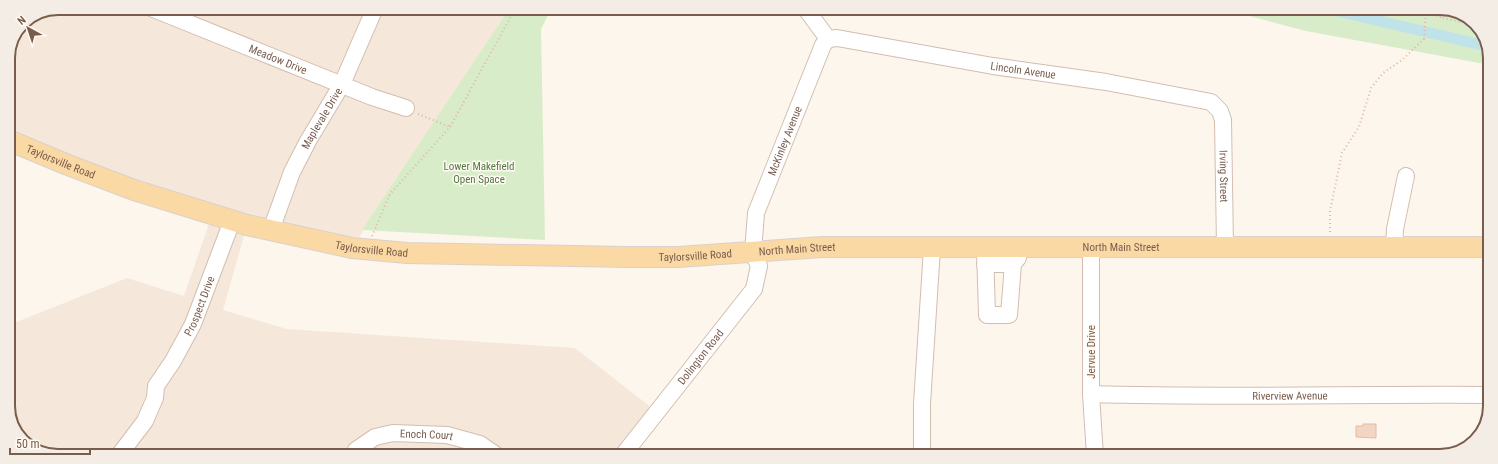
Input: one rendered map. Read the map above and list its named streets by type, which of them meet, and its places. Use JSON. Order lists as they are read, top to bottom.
{
  "streets": {
    "main road": ["Taylorsville Road", "North Main Street"],
    "street": [
      "Meadow Drive",
      "Lincoln Avenue",
      "Maplevale Drive",
      "McKinley Avenue",
      "Irving Street",
      "Prospect Drive",
      "Jervue Drive",
      "Dolington Road",
      "Riverview Avenue",
      "Enoch Court"
    ]
  },
  "crossings": [
    ["Meadow Drive", "Maplevale Drive"],
    ["Lincoln Avenue", "McKinley Avenue"],
    ["Lincoln Avenue", "Irving Street"],
    ["Maplevale Drive", "Taylorsville Road"],
    ["McKinley Avenue", "Taylorsville Road"],
    ["McKinley Avenue", "North Main Street"],
    ["McKinley Avenue", "Dolington Road"],
    ["Taylorsville Road", "North Main Street"],
    ["Taylorsville Road", "Prospect Drive"],
    ["Taylorsville Road", "Dolington Road"],
    ["Irving Street", "North Main Street"],
    ["North Main Street", "Jervue Drive"],
    ["North Main Street", "Dolington Road"],
    ["Jervue Drive", "Riverview Avenue"]
  ],
  "parks": ["Lower Makefield Open Space"],
  "scale_bar": "50 m",
  "north": "top left"
}
